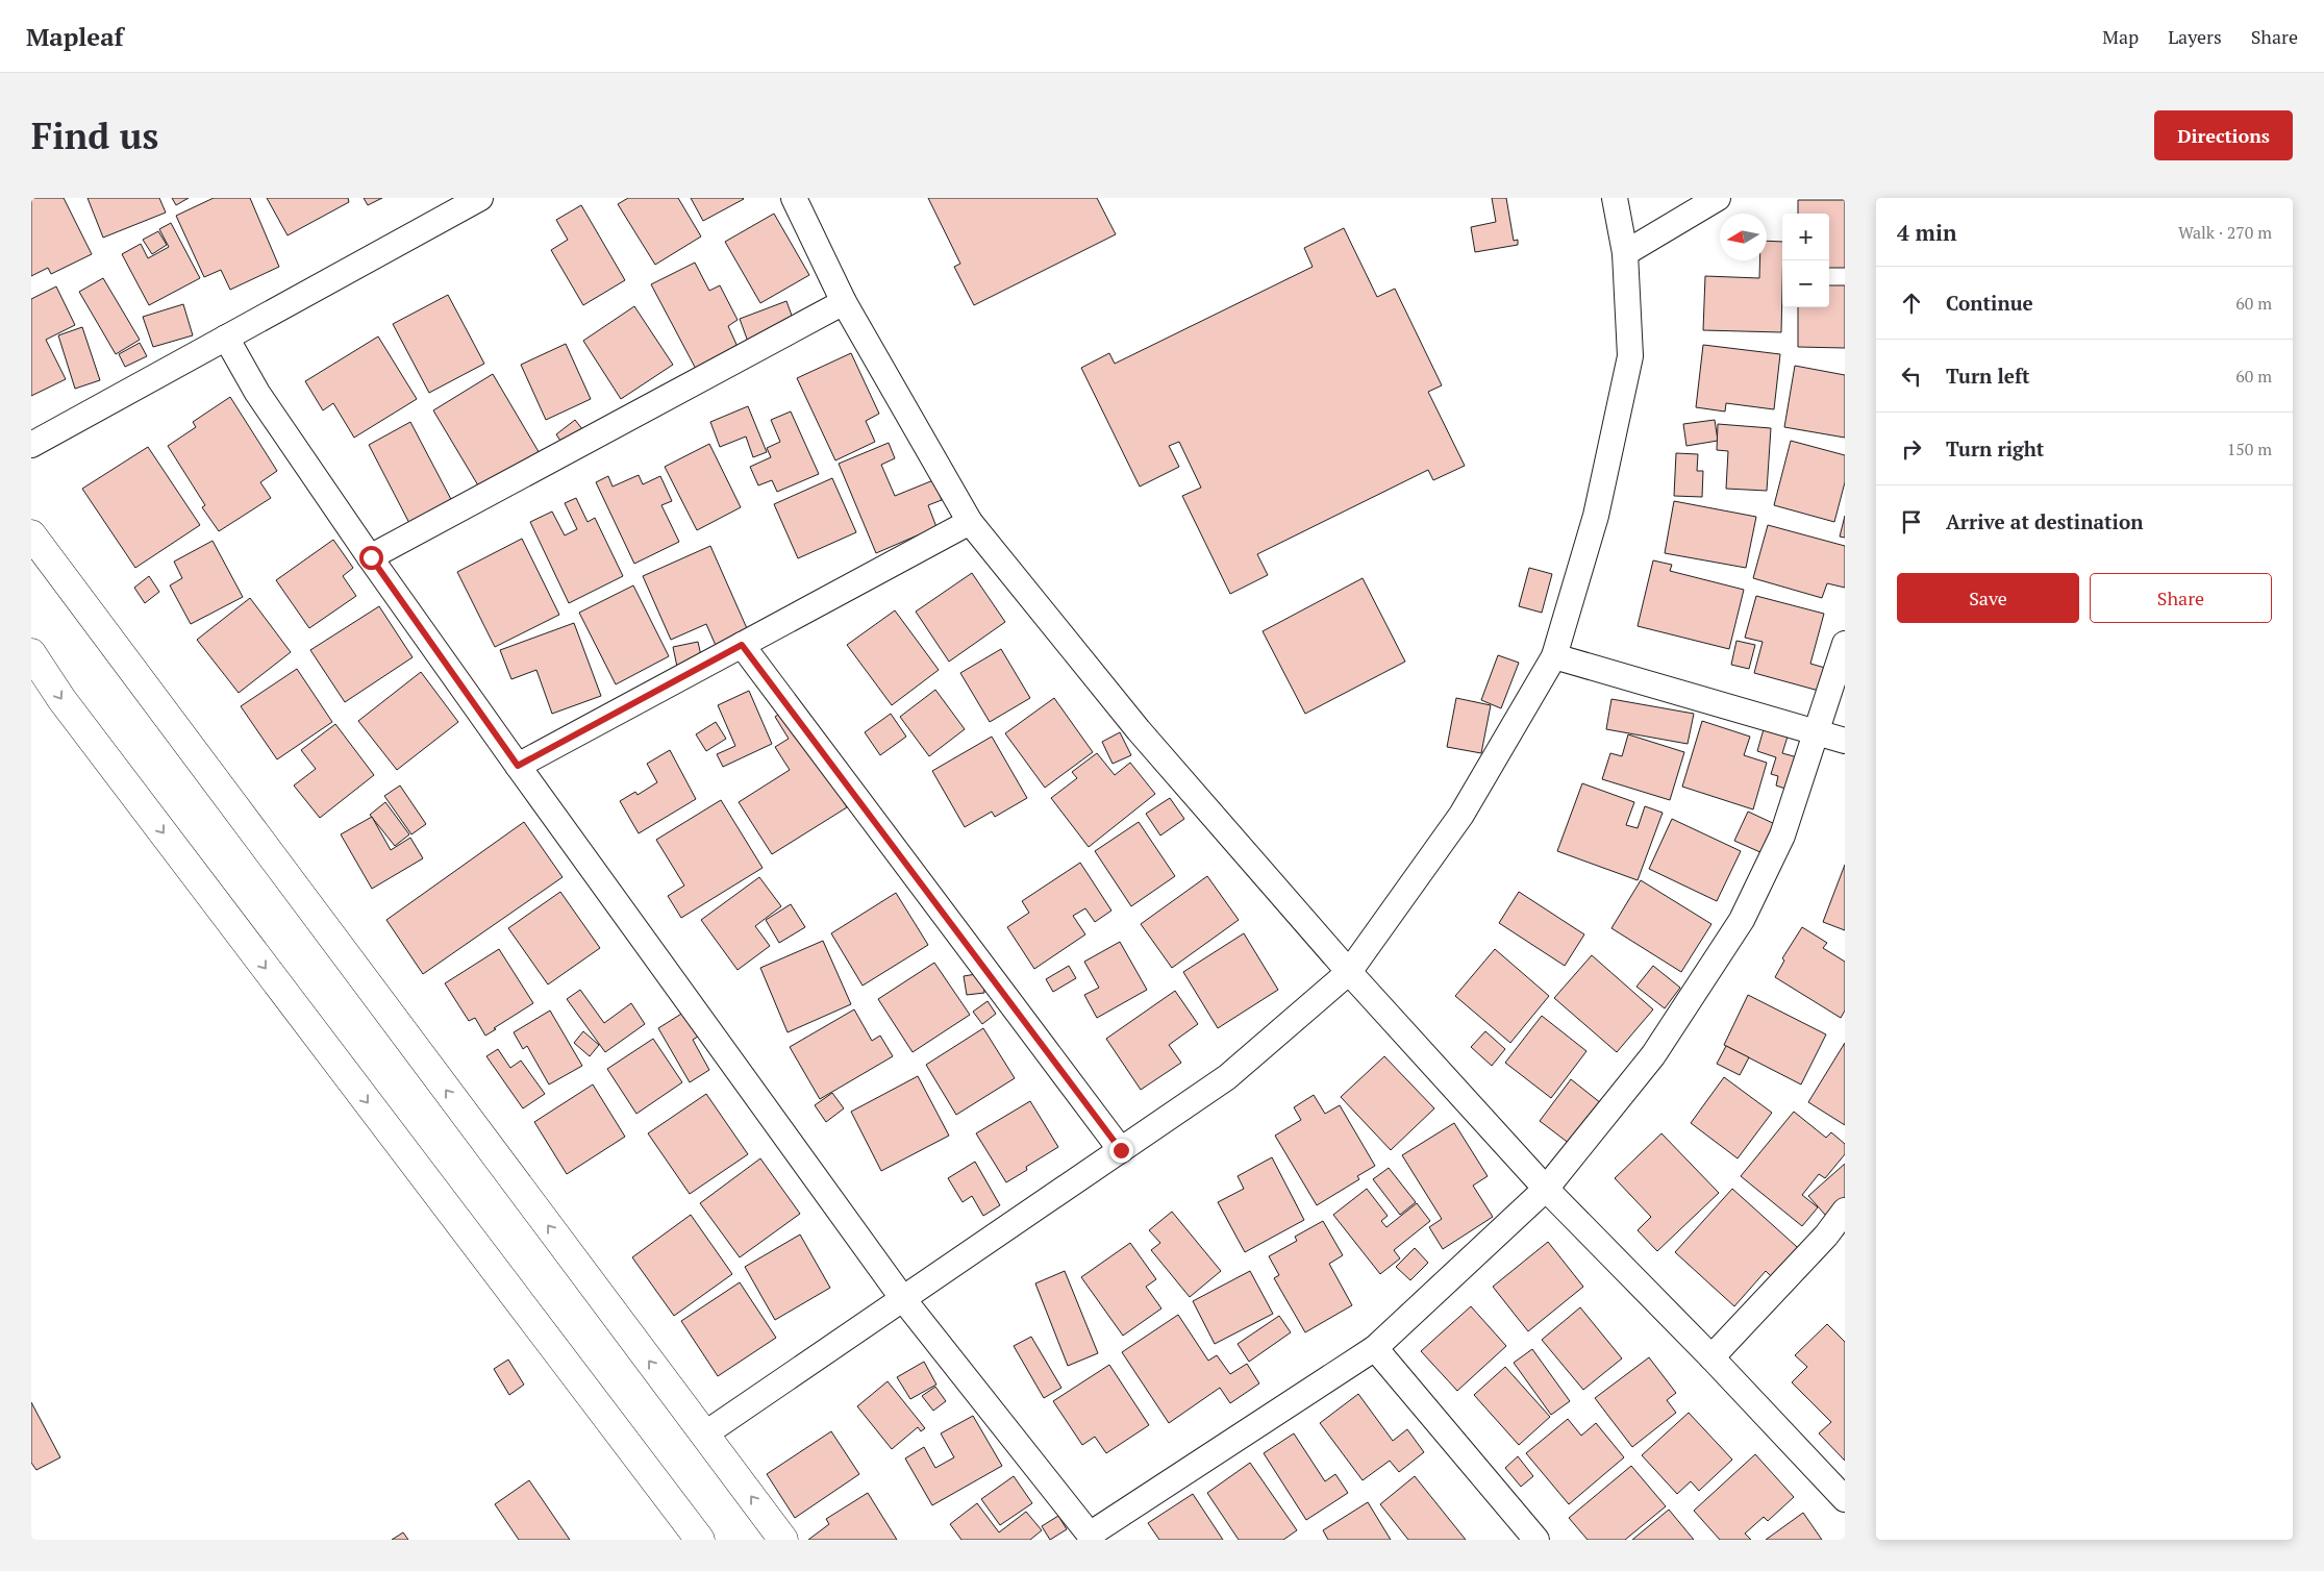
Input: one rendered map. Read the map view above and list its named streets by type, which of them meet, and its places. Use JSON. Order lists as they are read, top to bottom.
{
  "north": "left",
  "page": {
    "header": "Mapleaf",
    "nav": ["Map", "Layers", "Share"],
    "buttons": [
      "Directions",
      ["Save", "Share"]
    ],
    "title": "Find us",
    "heading": ["4 min", "Walk · 270 m"],
    "map_buttons": ["+", "−"],
    "list": [
      ["Continue", "60 m"],
      ["Turn left", "60 m"],
      ["Turn right", "150 m"],
      "Arrive at destination"
    ]
  }
}
